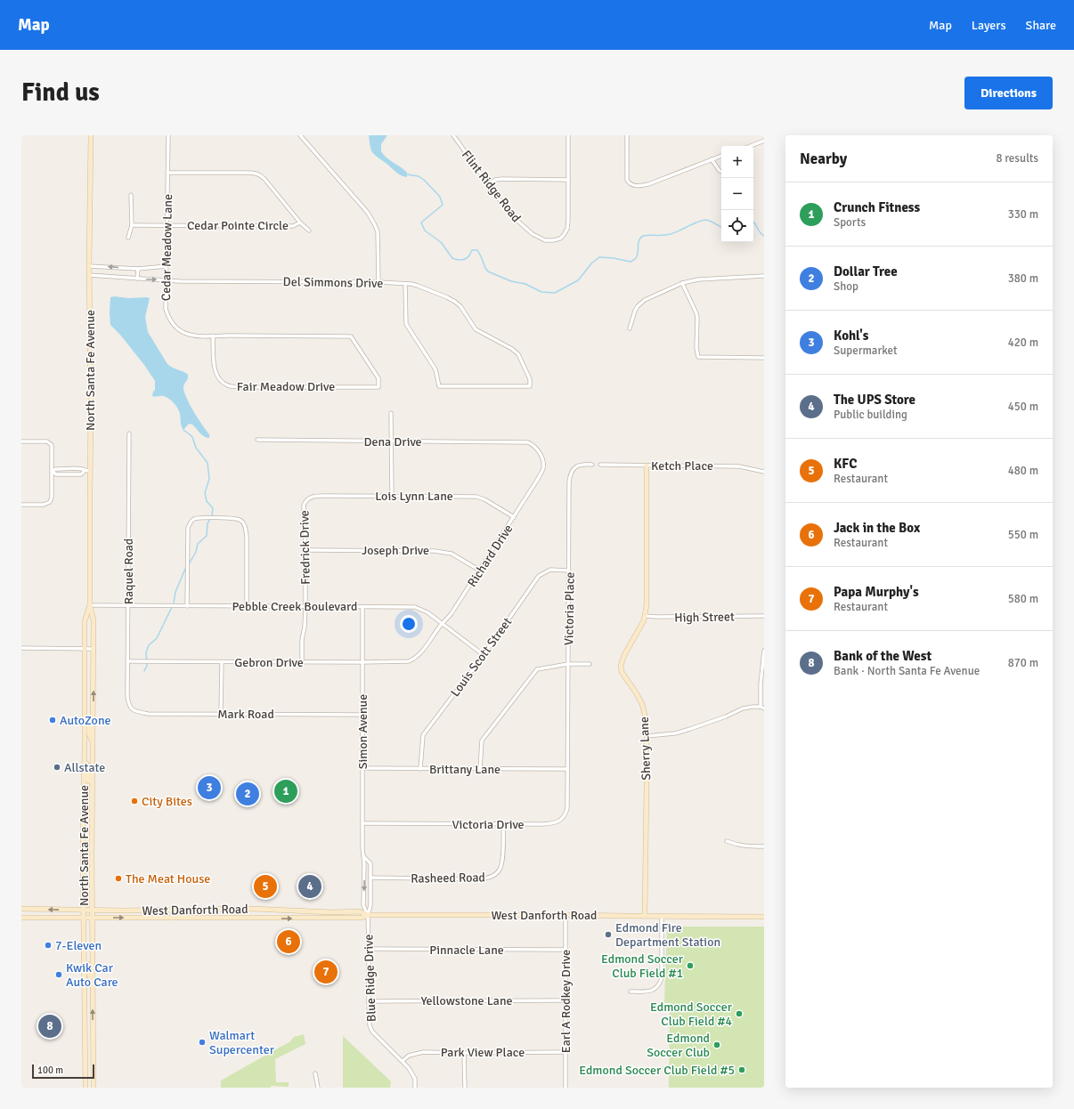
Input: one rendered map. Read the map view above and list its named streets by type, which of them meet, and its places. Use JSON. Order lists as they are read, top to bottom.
{
  "streets": {
    "street": [
      "Flint Ridge Road",
      "Cedar Pointe Circle",
      "Cedar Meadow Lane",
      "Del Simmons Drive",
      "North Santa Fe Avenue",
      "Fair Meadow Drive",
      "Dena Drive",
      "Ketch Place",
      "Lois Lynn Lane",
      "Fredrick Drive",
      "Joseph Drive",
      "Richard Drive",
      "Raquel Road",
      "Pebble Creek Boulevard",
      "Victoria Place",
      "High Street",
      "Louis Scott Street",
      "Gebron Drive",
      "Mark Road",
      "Simon Avenue",
      "Sherry Lane",
      "Brittany Lane",
      "Victoria Drive",
      "Rasheed Road",
      "West Danforth Road",
      "Pinnacle Lane",
      "Blue Ridge Drive",
      "Yellowstone Lane",
      "Earl A Rodkey Drive",
      "Park View Place"
    ]
  },
  "crossings": [
    ["Cedar Pointe Circle", "Cedar Meadow Lane"],
    ["Cedar Meadow Lane", "Del Simmons Drive"],
    ["Cedar Meadow Lane", "Fair Meadow Drive"],
    ["Del Simmons Drive", "North Santa Fe Avenue"],
    ["North Santa Fe Avenue", "Pebble Creek Boulevard"],
    ["North Santa Fe Avenue", "West Danforth Road"],
    ["Dena Drive", "Richard Drive"],
    ["Ketch Place", "Sherry Lane"],
    ["Lois Lynn Lane", "Fredrick Drive"],
    ["Lois Lynn Lane", "Richard Drive"],
    ["Fredrick Drive", "Joseph Drive"],
    ["Fredrick Drive", "Pebble Creek Boulevard"],
    ["Fredrick Drive", "Gebron Drive"],
    ["Joseph Drive", "Richard Drive"],
    ["Richard Drive", "Pebble Creek Boulevard"],
    ["Richard Drive", "Gebron Drive"],
    ["Raquel Road", "Pebble Creek Boulevard"],
    ["Raquel Road", "Gebron Drive"],
    ["Raquel Road", "Mark Road"],
    ["Pebble Creek Boulevard", "Louis Scott Street"],
    ["Pebble Creek Boulevard", "Simon Avenue"],
    ["Victoria Place", "Louis Scott Street"],
    ["Victoria Place", "Brittany Lane"],
    ["Victoria Place", "Victoria Drive"],
    ["High Street", "Sherry Lane"],
    ["Louis Scott Street", "Brittany Lane"],
    ["Gebron Drive", "Simon Avenue"],
    ["Mark Road", "Simon Avenue"],
    ["Simon Avenue", "Brittany Lane"],
    ["Simon Avenue", "Victoria Drive"],
    ["Simon Avenue", "Rasheed Road"],
    ["Simon Avenue", "West Danforth Road"],
    ["Simon Avenue", "Blue Ridge Drive"],
    ["Sherry Lane", "West Danforth Road"],
    ["Brittany Lane", "Victoria Drive"],
    ["Victoria Drive", "Rasheed Road"],
    ["West Danforth Road", "Blue Ridge Drive"],
    ["West Danforth Road", "Earl A Rodkey Drive"],
    ["Pinnacle Lane", "Blue Ridge Drive"],
    ["Pinnacle Lane", "Earl A Rodkey Drive"],
    ["Blue Ridge Drive", "Yellowstone Lane"],
    ["Blue Ridge Drive", "Park View Place"],
    ["Yellowstone Lane", "Earl A Rodkey Drive"],
    ["Earl A Rodkey Drive", "Park View Place"]
  ],
  "places": [
    "AutoZone",
    "Allstate",
    "City Bites",
    "The Meat House",
    "Edmond Fire Department Station",
    "7-Eleven",
    "Edmond Soccer Club Field #1",
    "Kwik Car Auto Care",
    "Edmond Soccer Club Field #4",
    "Walmart Supercenter",
    "Edmond Soccer Club",
    "Edmond Soccer Club Field #5"
  ],
  "scale_bar": "100 m",
  "page": {
    "header": "Map",
    "nav": ["Map", "Layers", "Share"],
    "buttons": "Directions",
    "title": "Find us",
    "heading": ["Nearby", "8 results"],
    "map_buttons": ["+", "−"],
    "list": [
      {
        "mark": "1",
        "name": "Crunch Fitness",
        "note": "Sports",
        "value": "330 m"
      },
      {
        "mark": "2",
        "name": "Dollar Tree",
        "note": "Shop",
        "value": "380 m"
      },
      {
        "mark": "3",
        "name": "Kohl's",
        "note": "Supermarket",
        "value": "420 m"
      },
      {
        "mark": "4",
        "name": "The UPS Store",
        "note": "Public building",
        "value": "450 m"
      },
      {
        "mark": "5",
        "name": "KFC",
        "note": "Restaurant",
        "value": "480 m"
      },
      {
        "mark": "6",
        "name": "Jack in the Box",
        "note": "Restaurant",
        "value": "550 m"
      },
      {
        "mark": "7",
        "name": "Papa Murphy's",
        "note": "Restaurant",
        "value": "580 m"
      },
      {
        "mark": "8",
        "name": "Bank of the West",
        "note": "Bank · North Santa Fe Avenue",
        "value": "870 m"
      }
    ],
    "pins": [
      "3",
      "1",
      "2",
      "4",
      "5",
      "6",
      "7",
      "8"
    ],
    "scale": "100 m"
  }
}
